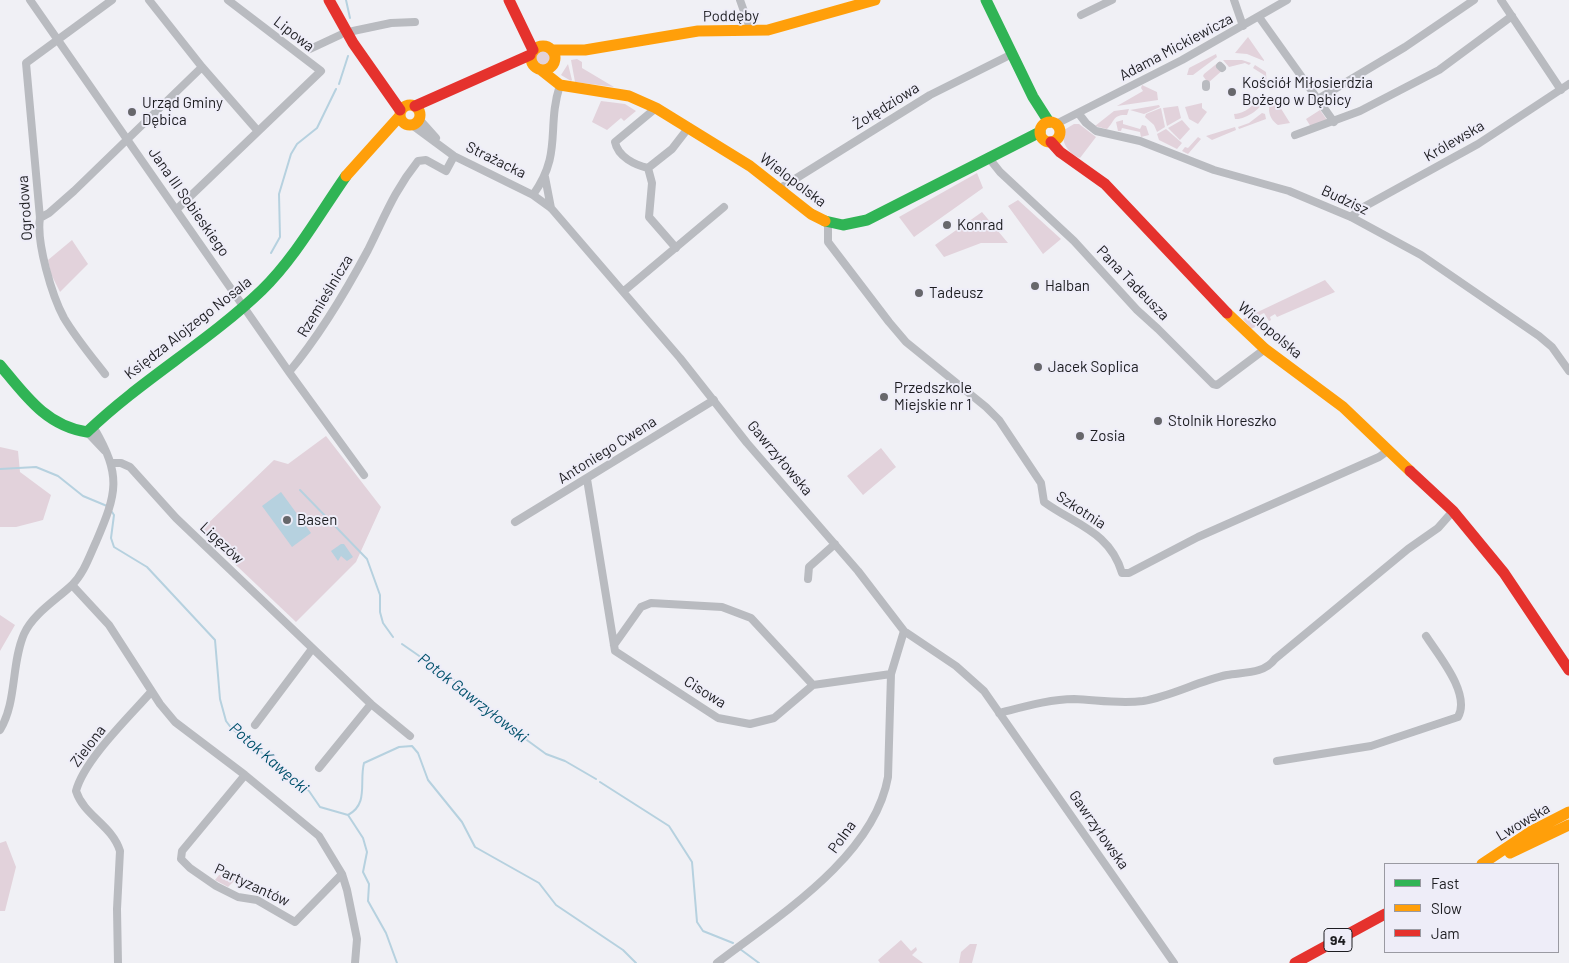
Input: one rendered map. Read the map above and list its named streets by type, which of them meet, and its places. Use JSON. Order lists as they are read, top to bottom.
{
  "streets": {
    "street": [
      "Poddęby",
      "Lipowa",
      "Adama Mickiewicza",
      "Żołędziowa",
      "Królewska",
      "Strażacka",
      "Wielopolska",
      "Budzisz",
      "Jana III Sobieskiego",
      "Ogrodowa",
      "Pana Tadeusza",
      "Rzemieślnicza",
      "Księdza Alojzego Nosala",
      "Antoniego Cwena",
      "Gawrzyłowska",
      "Szkotnia",
      "Ligęzów",
      "Cisowa",
      "Zielona",
      "Lwowska",
      "Polna",
      "Partyzantów",
      "94"
    ]
  },
  "crossings": [
    ["Poddęby", "Wielopolska"],
    ["Poddęby", "Księdza Alojzego Nosala"],
    ["Adama Mickiewicza", "Wielopolska"],
    ["Adama Mickiewicza", "Budzisz"],
    ["Żołędziowa", "Wielopolska"],
    ["Królewska", "Budzisz"],
    ["Strażacka", "Rzemieślnicza"],
    ["Strażacka", "Księdza Alojzego Nosala"],
    ["Strażacka", "Gawrzyłowska"],
    ["Wielopolska", "Pana Tadeusza"],
    ["Wielopolska", "Księdza Alojzego Nosala"],
    ["Wielopolska", "Szkotnia"],
    ["Jana III Sobieskiego", "Ogrodowa"],
    ["Jana III Sobieskiego", "Rzemieślnicza"],
    ["Jana III Sobieskiego", "Księdza Alojzego Nosala"],
    ["Antoniego Cwena", "Gawrzyłowska"],
    ["Gawrzyłowska", "Polna"]
  ],
  "water": ["Potok Gawrzyłowski", "Potok Kawęcki"],
  "places": [
    "Kościół Miłosierdzia Bożego w Dębicy",
    "Urząd Gminy Dębica",
    "Konrad",
    "Halban",
    "Tadeusz",
    "Jacek Soplica",
    "Przedszkole Miejskie nr 1",
    "Stolnik Horeszko",
    "Zosia",
    "Basen"
  ],
  "legend": ["Fast", "Slow", "Jam"]
}
